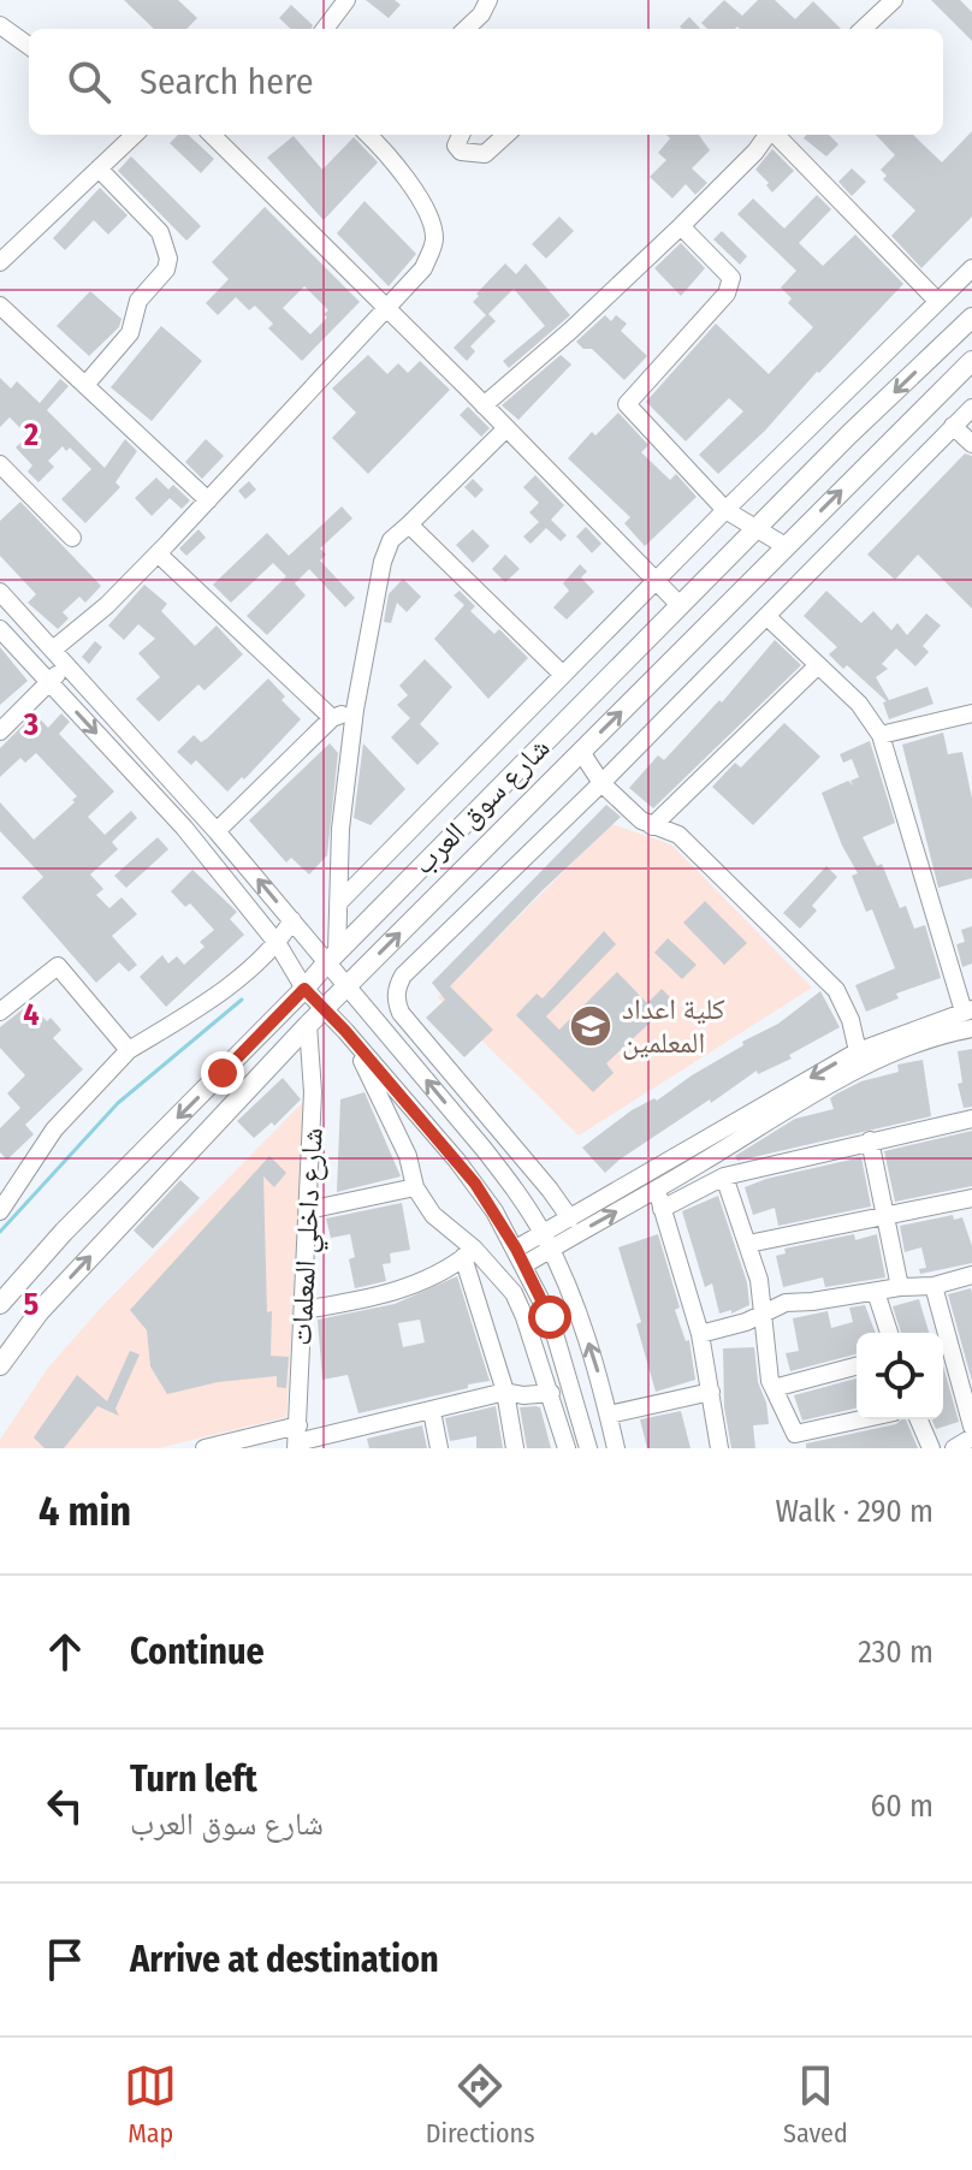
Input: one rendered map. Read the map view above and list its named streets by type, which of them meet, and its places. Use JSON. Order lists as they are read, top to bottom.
{
  "streets": {
    "main road": ["شارع سوق العرب"],
    "street": ["شارع داخلي المعلمات"]
  },
  "places": {
    "school or university": ["كلية اعداد المعلمين"]
  },
  "page": {
    "search": "Search here",
    "heading": ["4 min", "Walk · 290 m"],
    "list": [
      ["Continue", "230 m"],
      ["Turn left", "شارع سوق العرب", "60 m"],
      "Arrive at destination"
    ],
    "nav": ["Map", "Directions", "Saved"]
  },
  "grid": {
    "rows": [
      "2",
      "3",
      "4",
      "5"
    ]
  }
}
